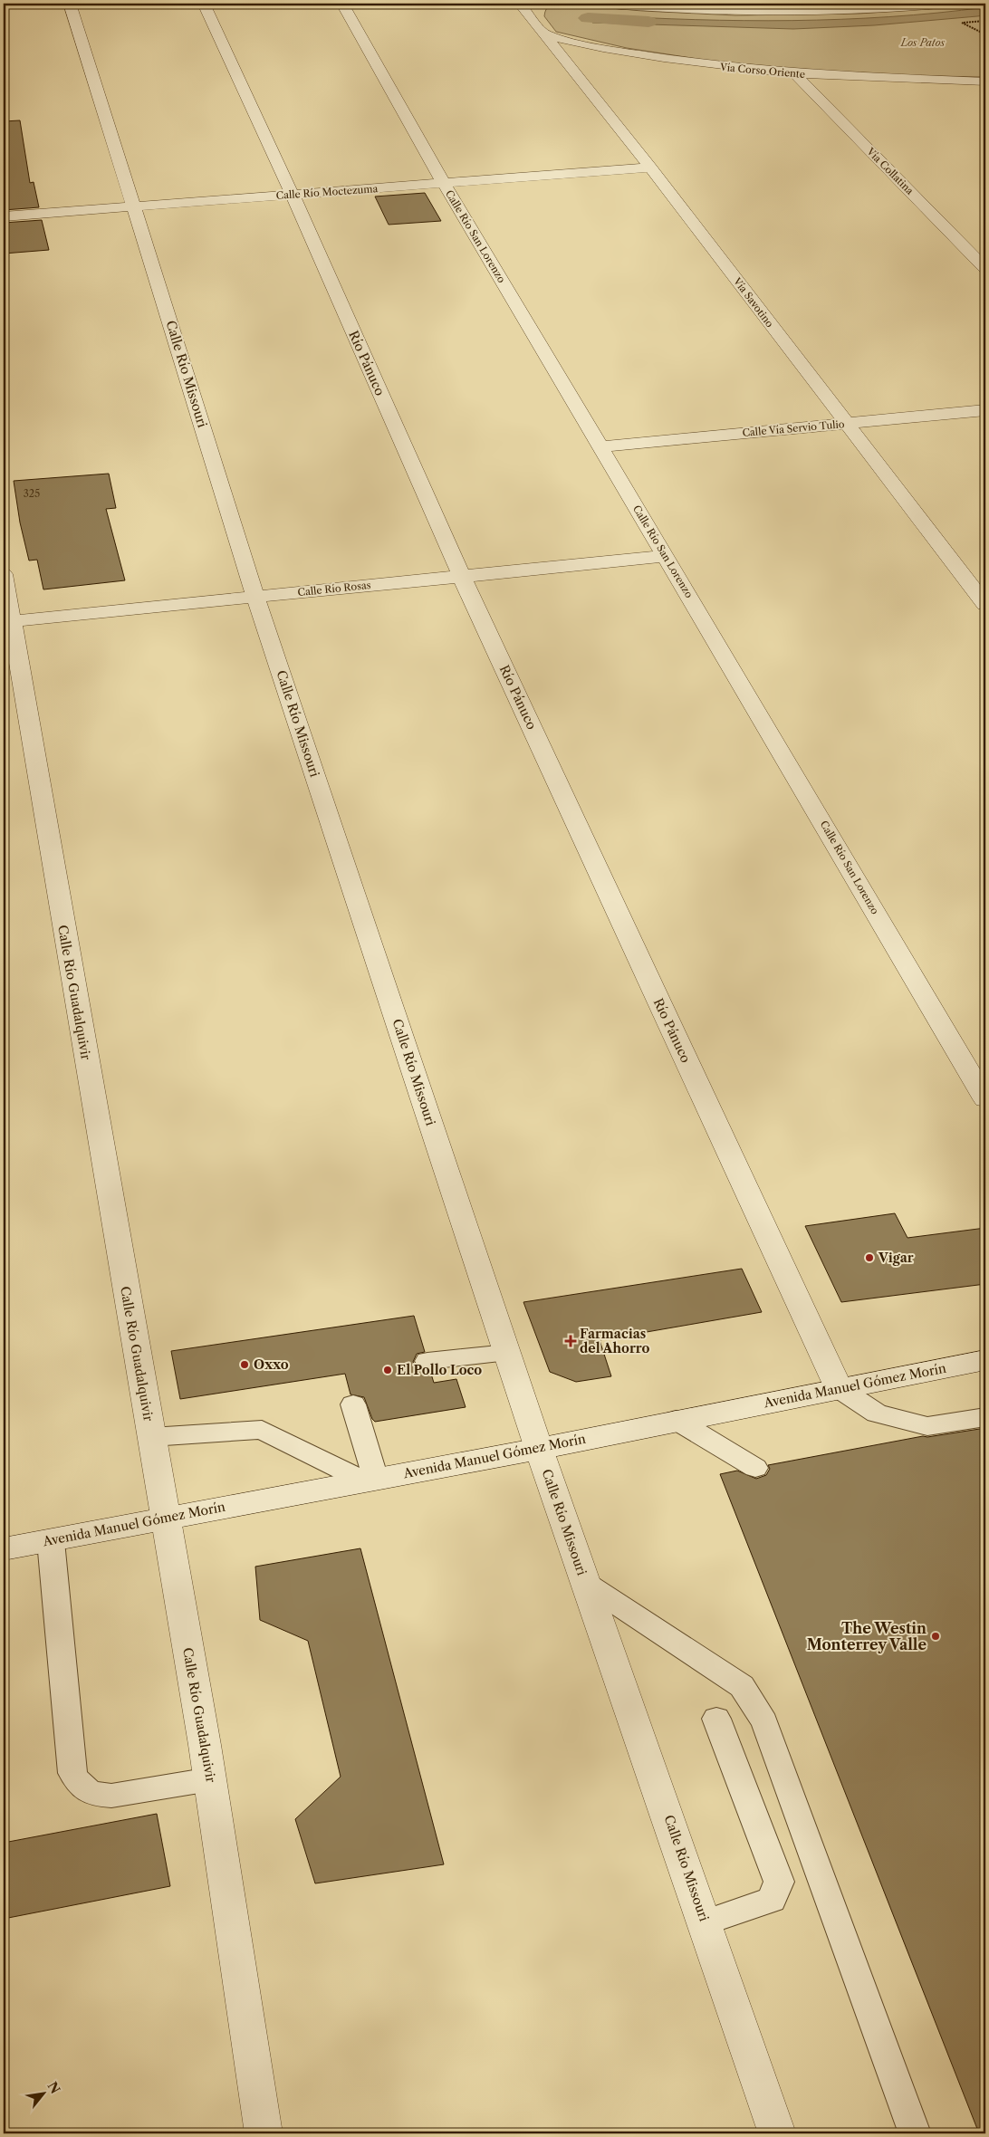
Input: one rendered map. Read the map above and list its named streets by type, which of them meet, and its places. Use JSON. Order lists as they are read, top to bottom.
{
  "streets": {
    "street": [
      "Vía Corso Oriente",
      "Vía Collatina",
      "Calle Río Moctezuma",
      "Calle Río San Lorenzo",
      "Vía Savotino",
      "Río Pánuco",
      "Calle Río Missouri",
      "Calle Vía Servio Tulio",
      "Calle Río Rosas",
      "Calle Río Guadalquivir",
      "Avenida Manuel Gómez Morín"
    ]
  },
  "crossings": [
    ["Vía Corso Oriente", "Vía Collatina"],
    ["Vía Corso Oriente", "Vía Savotino"],
    ["Calle Río Moctezuma", "Calle Río San Lorenzo"],
    ["Calle Río Moctezuma", "Vía Savotino"],
    ["Calle Río Moctezuma", "Río Pánuco"],
    ["Calle Río Moctezuma", "Calle Río Missouri"],
    ["Calle Río San Lorenzo", "Calle Vía Servio Tulio"],
    ["Calle Río San Lorenzo", "Calle Río Rosas"],
    ["Vía Savotino", "Calle Vía Servio Tulio"],
    ["Río Pánuco", "Calle Río Rosas"],
    ["Río Pánuco", "Avenida Manuel Gómez Morín"],
    ["Calle Río Missouri", "Calle Río Rosas"],
    ["Calle Río Missouri", "Avenida Manuel Gómez Morín"],
    ["Calle Río Rosas", "Calle Río Guadalquivir"],
    ["Calle Río Guadalquivir", "Avenida Manuel Gómez Morín"]
  ],
  "parks": ["Los Patos"],
  "places": {
    "other": [
      "Vigar",
      "Oxxo",
      "El Pollo Loco",
      "The Westin Monterrey Valle"
    ],
    "health": ["Farmacias del Ahorro"]
  },
  "house_numbers": ["325"],
  "north": "top right"
}
